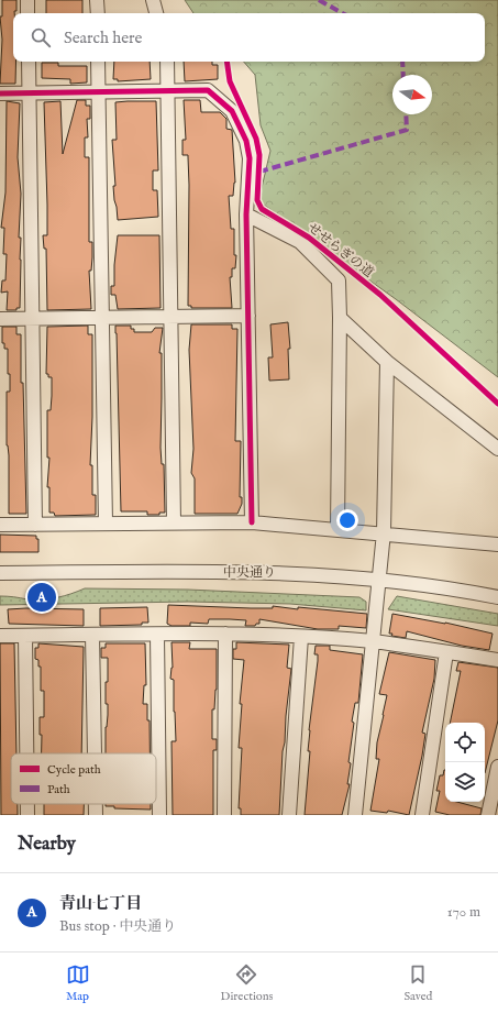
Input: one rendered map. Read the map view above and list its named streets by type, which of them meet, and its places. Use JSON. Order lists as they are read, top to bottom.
{
  "streets": {
    "street": ["中央通り"],
    "cycle path": ["せせらぎの道"]
  },
  "legend": ["Cycle path", "Path"],
  "north": "right",
  "page": {
    "search": "Search here",
    "pins": "A",
    "heading": "Nearby",
    "list": [
      {
        "mark": "A",
        "name": "青山七丁目",
        "note": "Bus stop · 中央通り",
        "value": "170 m"
      }
    ],
    "nav": ["Map", "Directions", "Saved"]
  }
}
